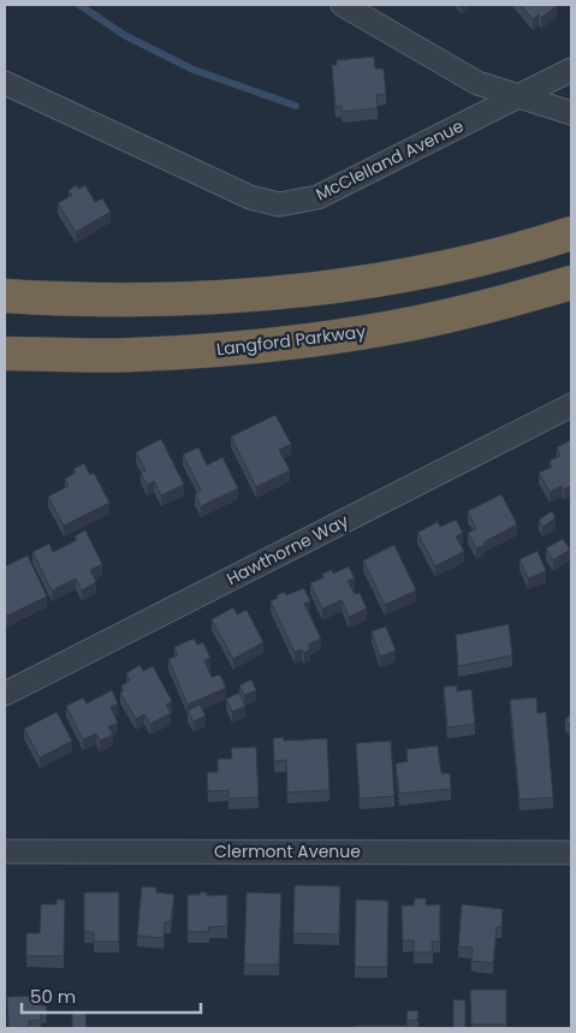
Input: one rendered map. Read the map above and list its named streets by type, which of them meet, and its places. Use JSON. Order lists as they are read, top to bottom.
{
  "streets": {
    "highway": ["Langford Parkway"],
    "street": ["McClelland Avenue", "Hawthorne Way", "Clermont Avenue"]
  },
  "scale_bar": "50 m"
}
